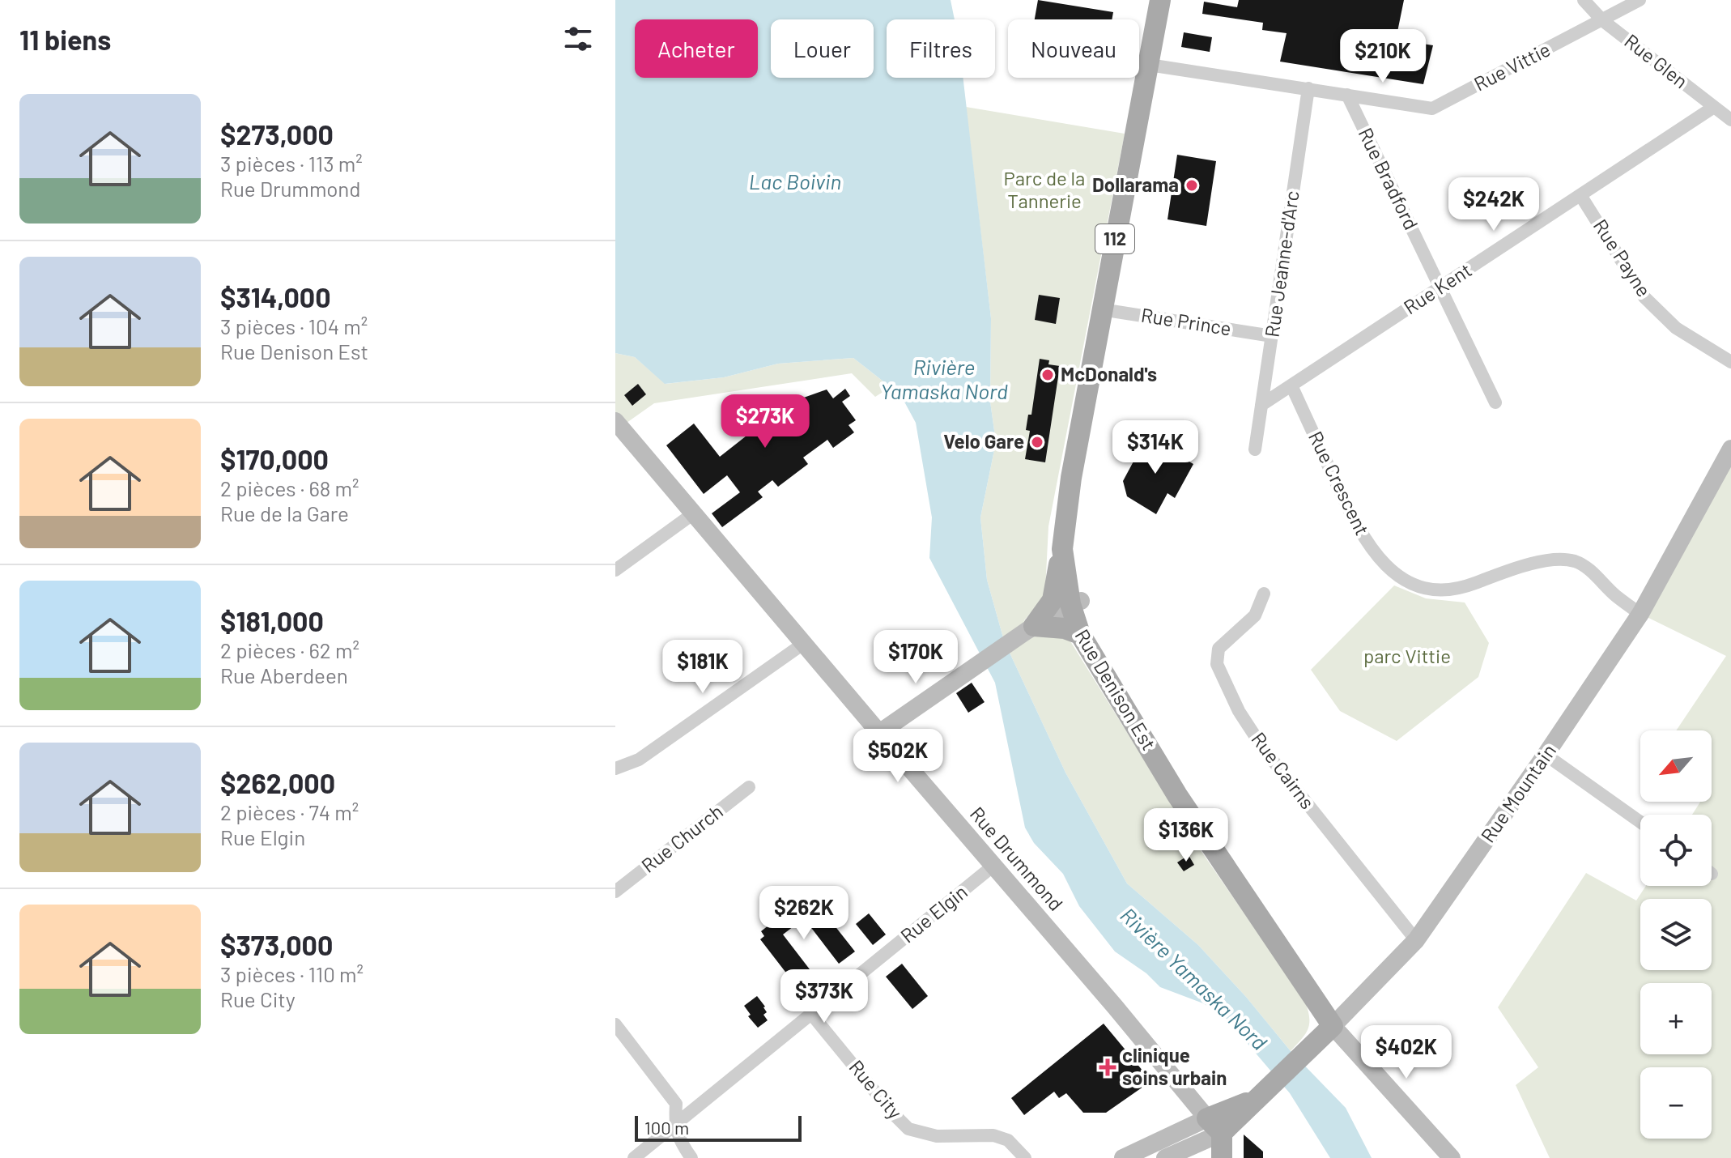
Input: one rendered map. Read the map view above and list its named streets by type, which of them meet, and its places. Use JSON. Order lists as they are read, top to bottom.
{
  "streets": {
    "main road": ["112", "Rue Denison Est", "Rue Mountain"],
    "street": [
      "Rue Glen",
      "Rue Vittie",
      "Rue Bradford",
      "Rue Payne",
      "Rue Jeanne-d'Arc",
      "Rue Kent",
      "Rue Prince",
      "Rue Crescent",
      "Rue Cairns",
      "Rue Church",
      "Rue Drummond",
      "Rue Elgin",
      "Rue City"
    ]
  },
  "crossings": [
    ["Rue Glen", "Rue Vittie"],
    ["Rue Glen", "Rue Kent"],
    ["Rue Vittie", "Rue Bradford"],
    ["Rue Vittie", "Rue Jeanne-d'Arc"],
    ["Rue Vittie", "Rue Denison Est"],
    ["Rue Bradford", "Rue Kent"],
    ["Rue Payne", "Rue Kent"],
    ["Rue Jeanne-d'Arc", "Rue Prince"],
    ["Rue Kent", "Rue Crescent"],
    ["Rue Prince", "Rue Denison Est"],
    ["Rue Crescent", "Rue Mountain"],
    ["Rue Denison Est", "Rue Mountain"],
    ["Rue Cairns", "Rue Mountain"],
    ["Rue Mountain", "Rue Drummond"],
    ["Rue Drummond", "Rue Elgin"],
    ["Rue Elgin", "Rue City"]
  ],
  "water": ["Lac Boivin", "Rivière Yamaska Nord"],
  "parks": ["Parc de la Tannerie", "parc Vittie"],
  "places": {
    "other": ["Dollarama", "McDonald's", "Velo Gare"],
    "health": ["clinique soins urbain"]
  },
  "scale_bar": "100 m",
  "north": "bottom left",
  "page": {
    "heading": "11 biens",
    "chip": [
      "Acheter",
      "Louer",
      "Filtres",
      "Nouveau"
    ],
    "price": [
      "$210K",
      "$242K",
      "$273K",
      "$314K",
      "$170K",
      "$181K",
      "$502K",
      "$136K",
      "$262K",
      "$373K",
      "$402K"
    ],
    "list": [
      {
        "name": "$273,000",
        "note": "3 pièces · 113 m² · Rue Drummond"
      },
      {
        "name": "$314,000",
        "note": "3 pièces · 104 m² · Rue Denison Est"
      },
      {
        "name": "$170,000",
        "note": "2 pièces · 68 m² · Rue de la Gare"
      },
      {
        "name": "$181,000",
        "note": "2 pièces · 62 m² · Rue Aberdeen"
      },
      {
        "name": "$262,000",
        "note": "2 pièces · 74 m² · Rue Elgin"
      },
      {
        "name": "$373,000",
        "note": "3 pièces · 110 m² · Rue City"
      }
    ],
    "map_buttons": ["+", "−"],
    "scale": "100 m"
  }
}
